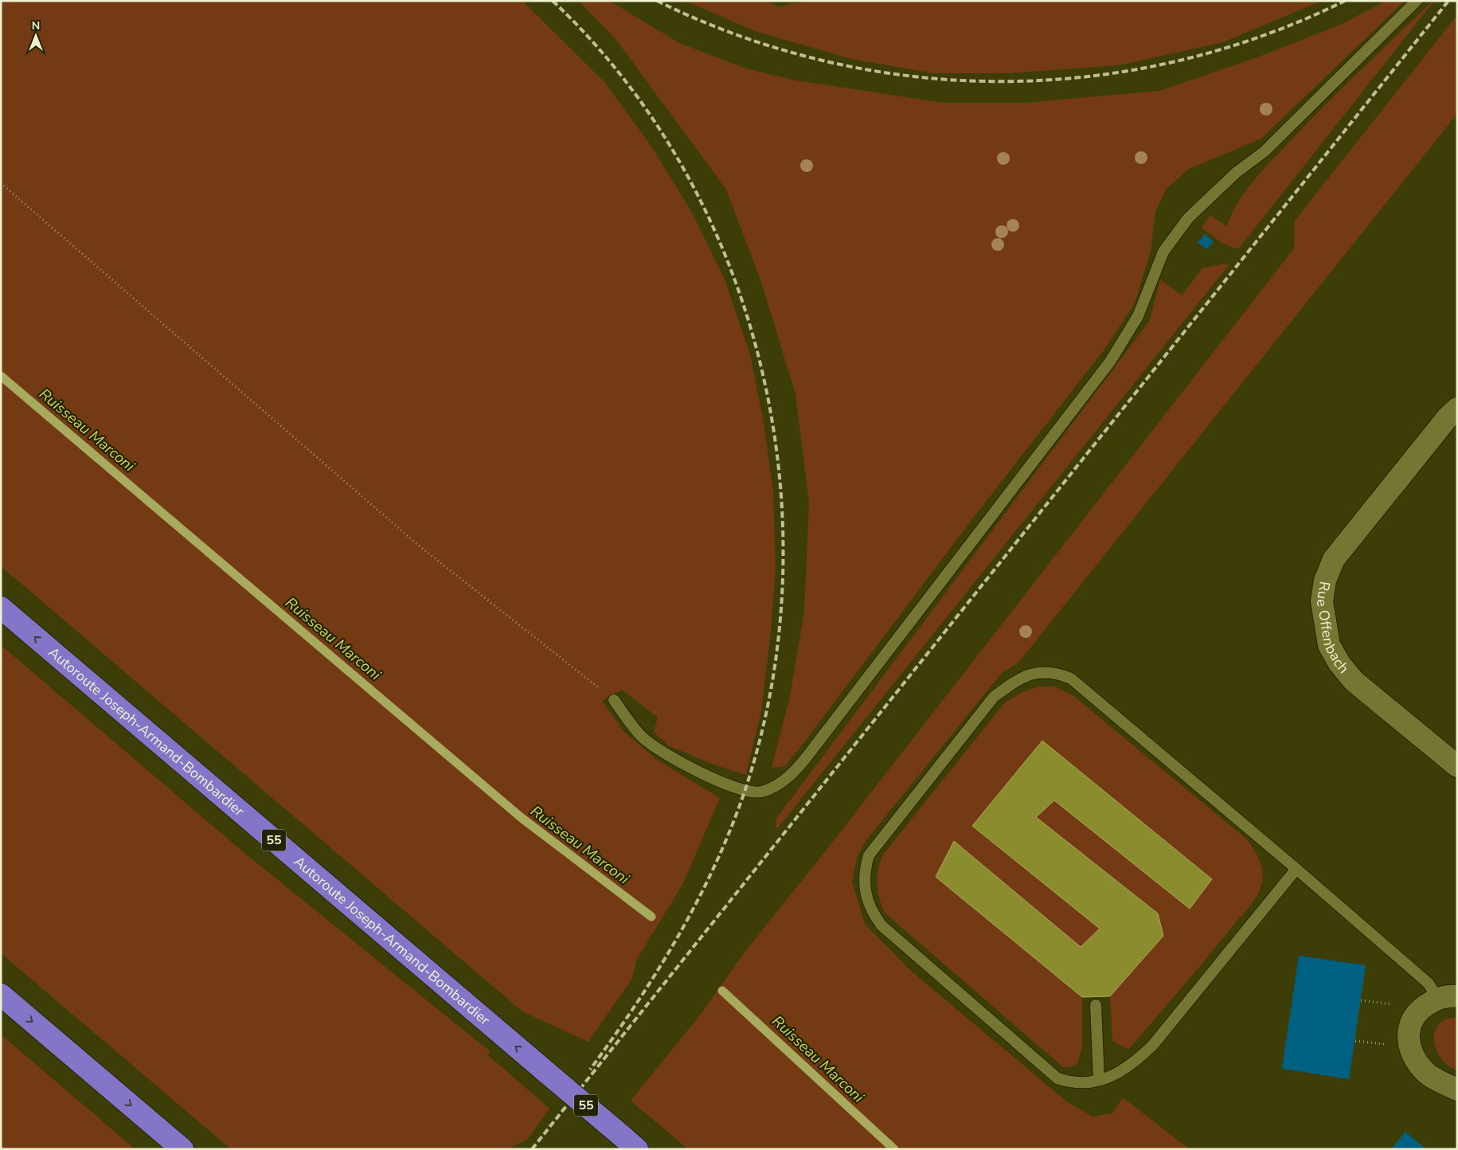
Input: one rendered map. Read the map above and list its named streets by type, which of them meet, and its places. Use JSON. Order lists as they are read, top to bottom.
{
  "streets": {
    "highway": ["Autoroute Joseph-Armand-Bombardier", "55"],
    "street": ["Rue Offenbach"]
  },
  "one_way": ["Autoroute Joseph-Armand-Bombardier"],
  "water": ["Ruisseau Marconi"],
  "north": "top"
}
